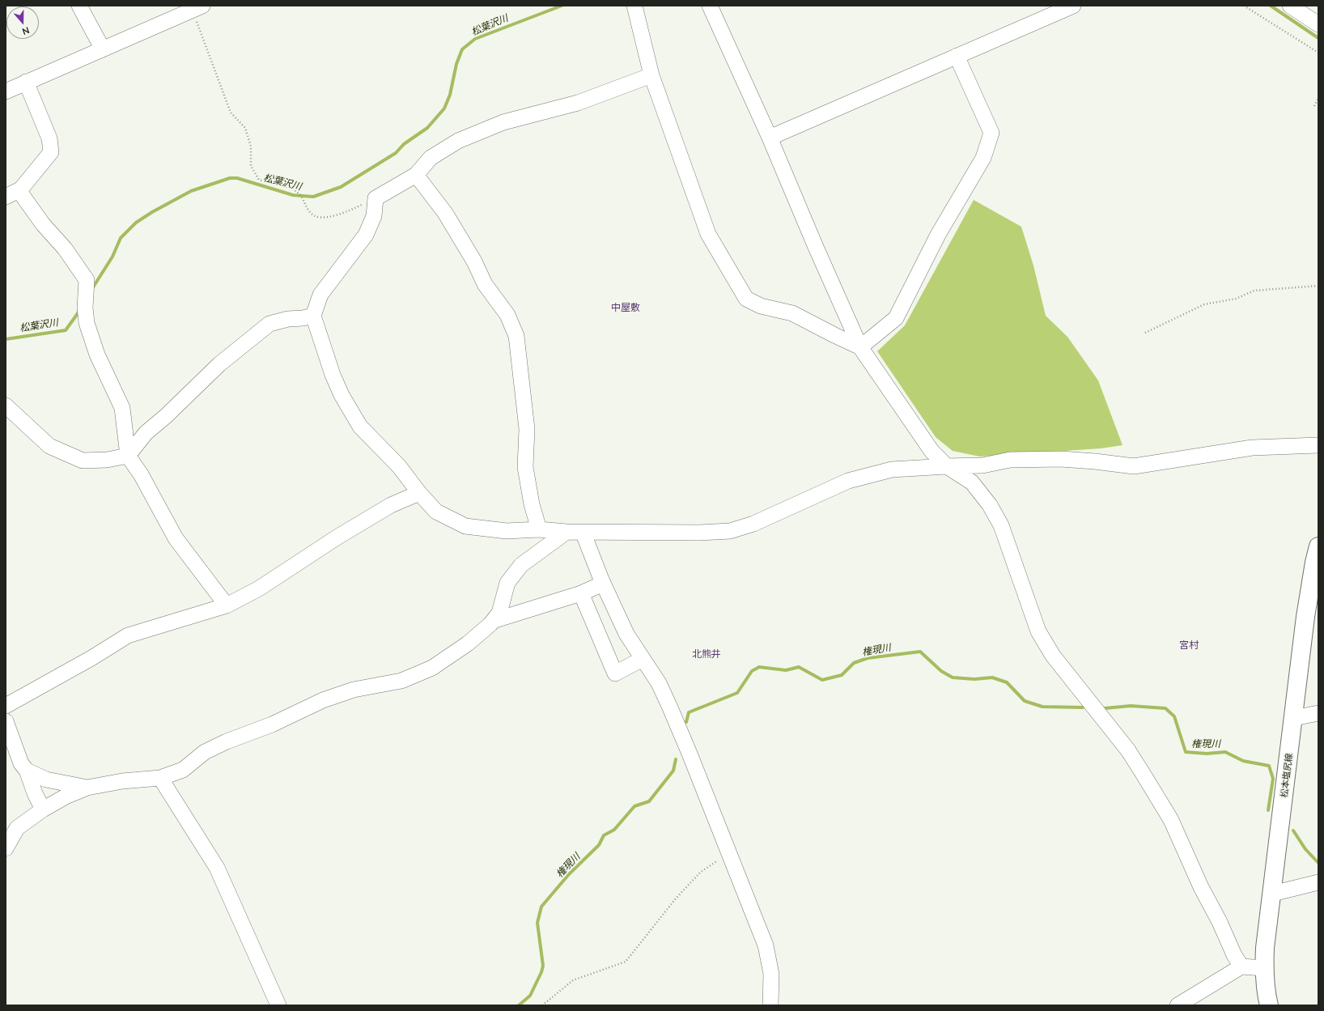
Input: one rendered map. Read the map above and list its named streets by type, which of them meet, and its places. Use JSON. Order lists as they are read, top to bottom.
{
  "streets": {
    "main road": ["松本塩尻線"]
  },
  "districts": ["中屋敷", "宮村", "北熊井"],
  "water": ["松葉沢川", "権現川"],
  "north": "bottom"
}
